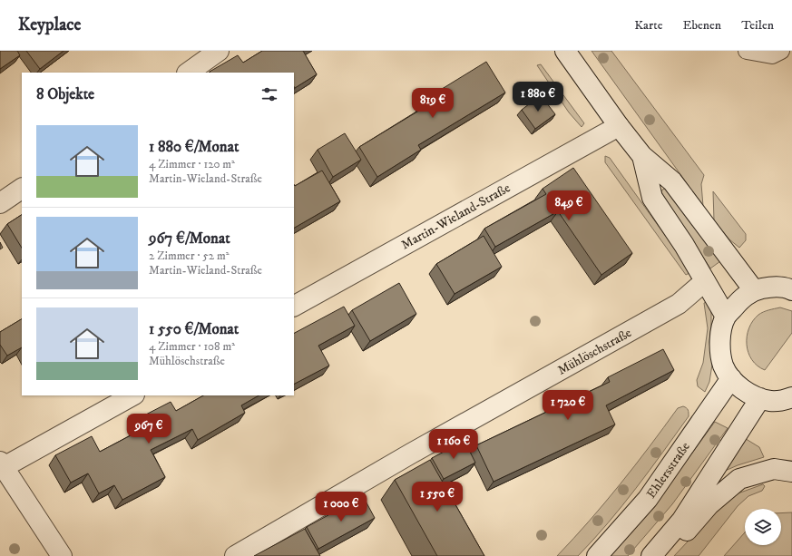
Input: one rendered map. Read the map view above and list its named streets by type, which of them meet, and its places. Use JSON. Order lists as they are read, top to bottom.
{
  "streets": {
    "street": ["Martin-Wieland-Straße", "Mühlöschstraße", "Ehlersstraße"]
  },
  "page": {
    "header": "Keyplace",
    "nav": ["Karte", "Ebenen", "Teilen"],
    "heading": "8 Objekte",
    "price": [
      "1 880 €",
      "819 €",
      "849 €",
      "1 720 €",
      "967 €",
      "1 160 €",
      "1 550 €",
      "1 000 €"
    ],
    "list": [
      {
        "name": "1 880 €/Monat",
        "note": "4 Zimmer · 120 m² · Martin-Wieland-Straße"
      },
      {
        "name": "967 €/Monat",
        "note": "2 Zimmer · 52 m² · Martin-Wieland-Straße"
      },
      {
        "name": "1 550 €/Monat",
        "note": "4 Zimmer · 108 m² · Mühlöschstraße"
      }
    ]
  }
}
